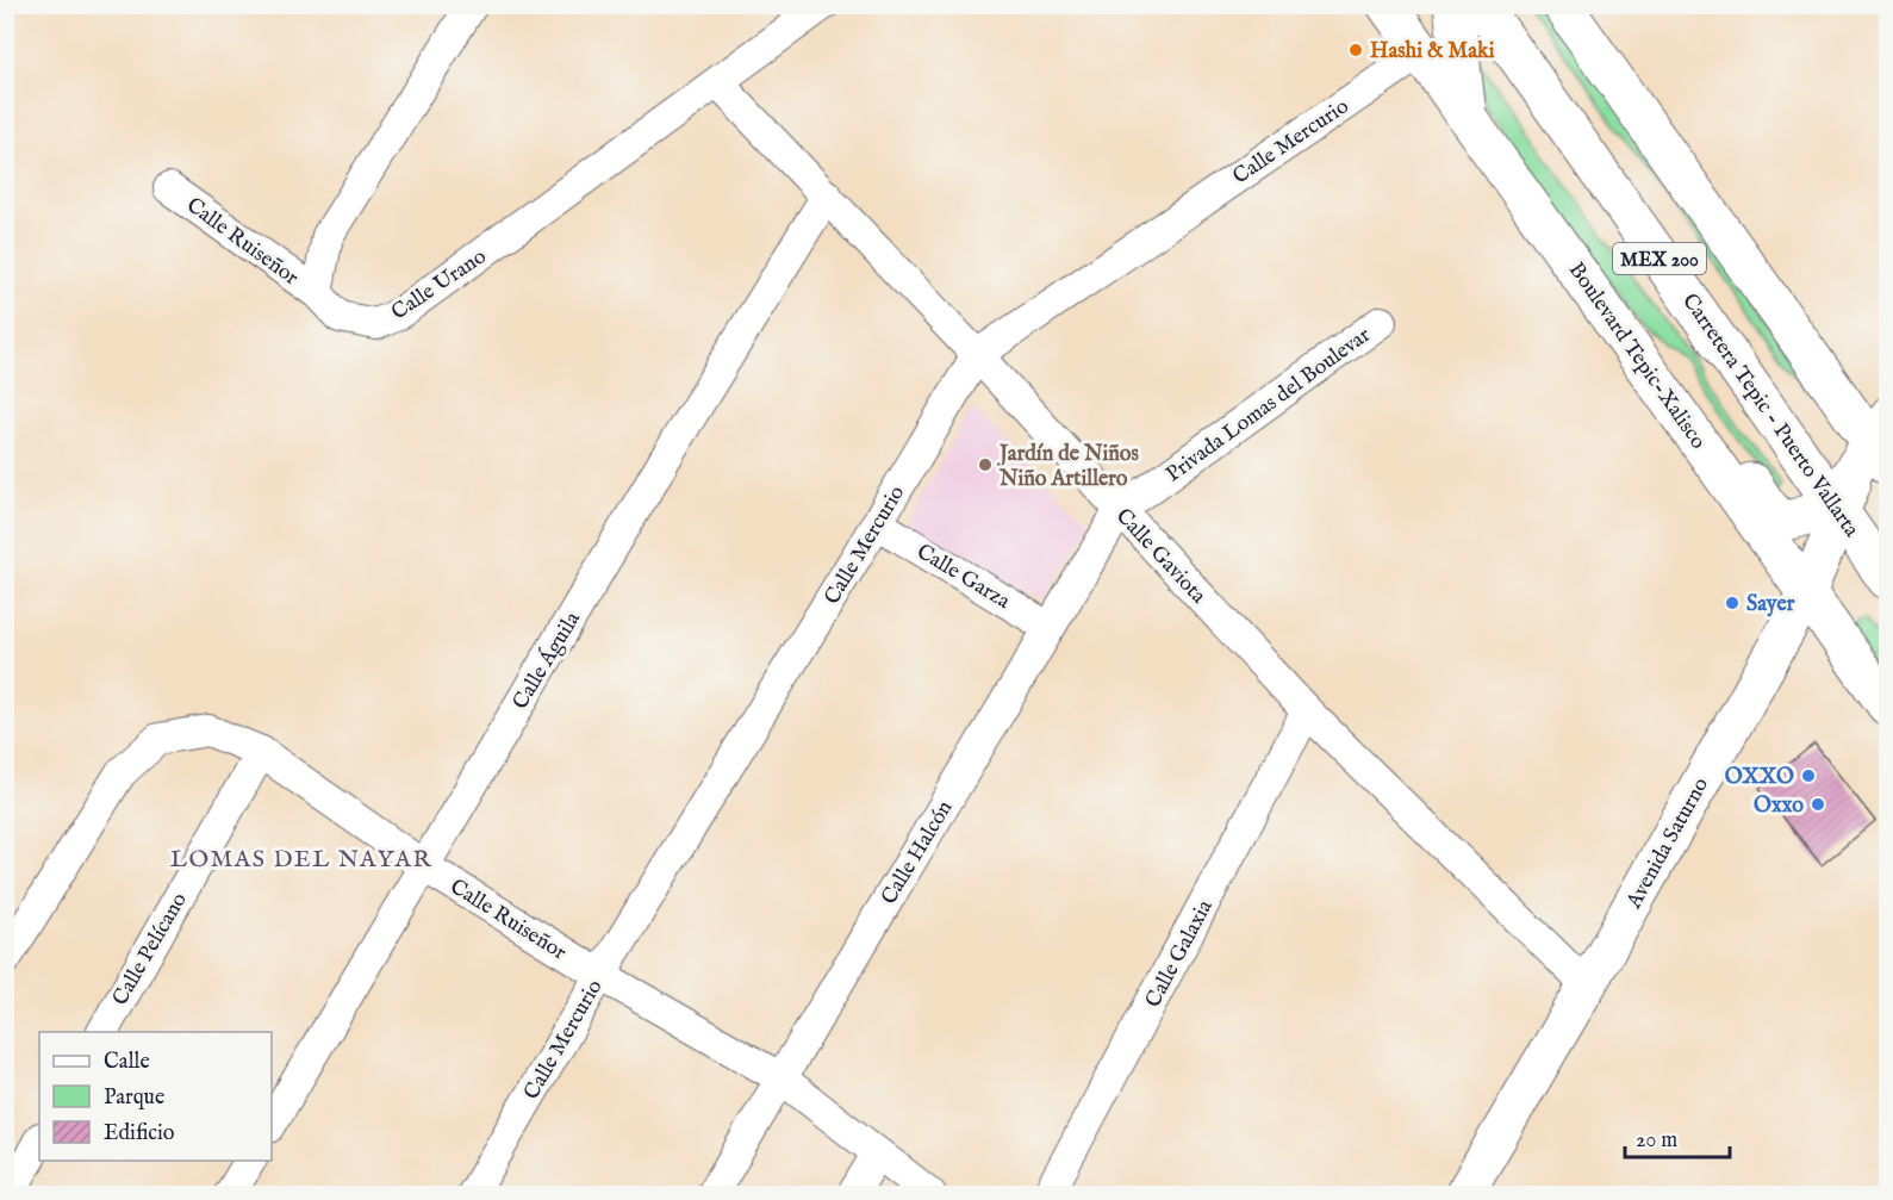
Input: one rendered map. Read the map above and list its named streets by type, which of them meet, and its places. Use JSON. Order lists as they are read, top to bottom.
{
  "streets": {
    "main road": ["MEX 200", "Boulevard Tepic-Xalisco", "Carretera Tepic - Puerto Vallarta"],
    "street": [
      "Calle Mercurio",
      "Calle Ruiseñor",
      "Calle Urano",
      "Privada Lomas del Boulevar",
      "Calle Gaviota",
      "Calle Garza",
      "Calle Águila",
      "Avenida Saturno",
      "Calle Halcón",
      "Calle Pelícano",
      "Calle Galaxia"
    ]
  },
  "crossings": [
    ["Calle Mercurio", "Calle Ruiseñor"],
    ["Calle Mercurio", "Boulevard Tepic-Xalisco"],
    ["Calle Mercurio", "Calle Gaviota"],
    ["Calle Mercurio", "Calle Garza"],
    ["Calle Ruiseñor", "Calle Urano"],
    ["Calle Ruiseñor", "Calle Águila"],
    ["Calle Ruiseñor", "Calle Halcón"],
    ["Calle Ruiseñor", "Calle Pelícano"],
    ["Calle Urano", "Calle Gaviota"],
    ["Boulevard Tepic-Xalisco", "Avenida Saturno"],
    ["Privada Lomas del Boulevar", "Calle Gaviota"],
    ["Privada Lomas del Boulevar", "Calle Halcón"],
    ["Carretera Tepic - Puerto Vallarta", "Avenida Saturno"],
    ["Calle Gaviota", "Calle Águila"],
    ["Calle Gaviota", "Avenida Saturno"],
    ["Calle Gaviota", "Calle Halcón"],
    ["Calle Gaviota", "Calle Galaxia"],
    ["Calle Garza", "Calle Halcón"]
  ],
  "districts": ["LOMAS DEL NAYAR"],
  "places": [
    "Hashi & Maki",
    "Jardín de Niños Niño Artillero",
    "Sayer",
    "OXXO",
    "Oxxo"
  ],
  "legend": ["Calle", "Parque", "Edificio"],
  "scale_bar": "20 m"
}
